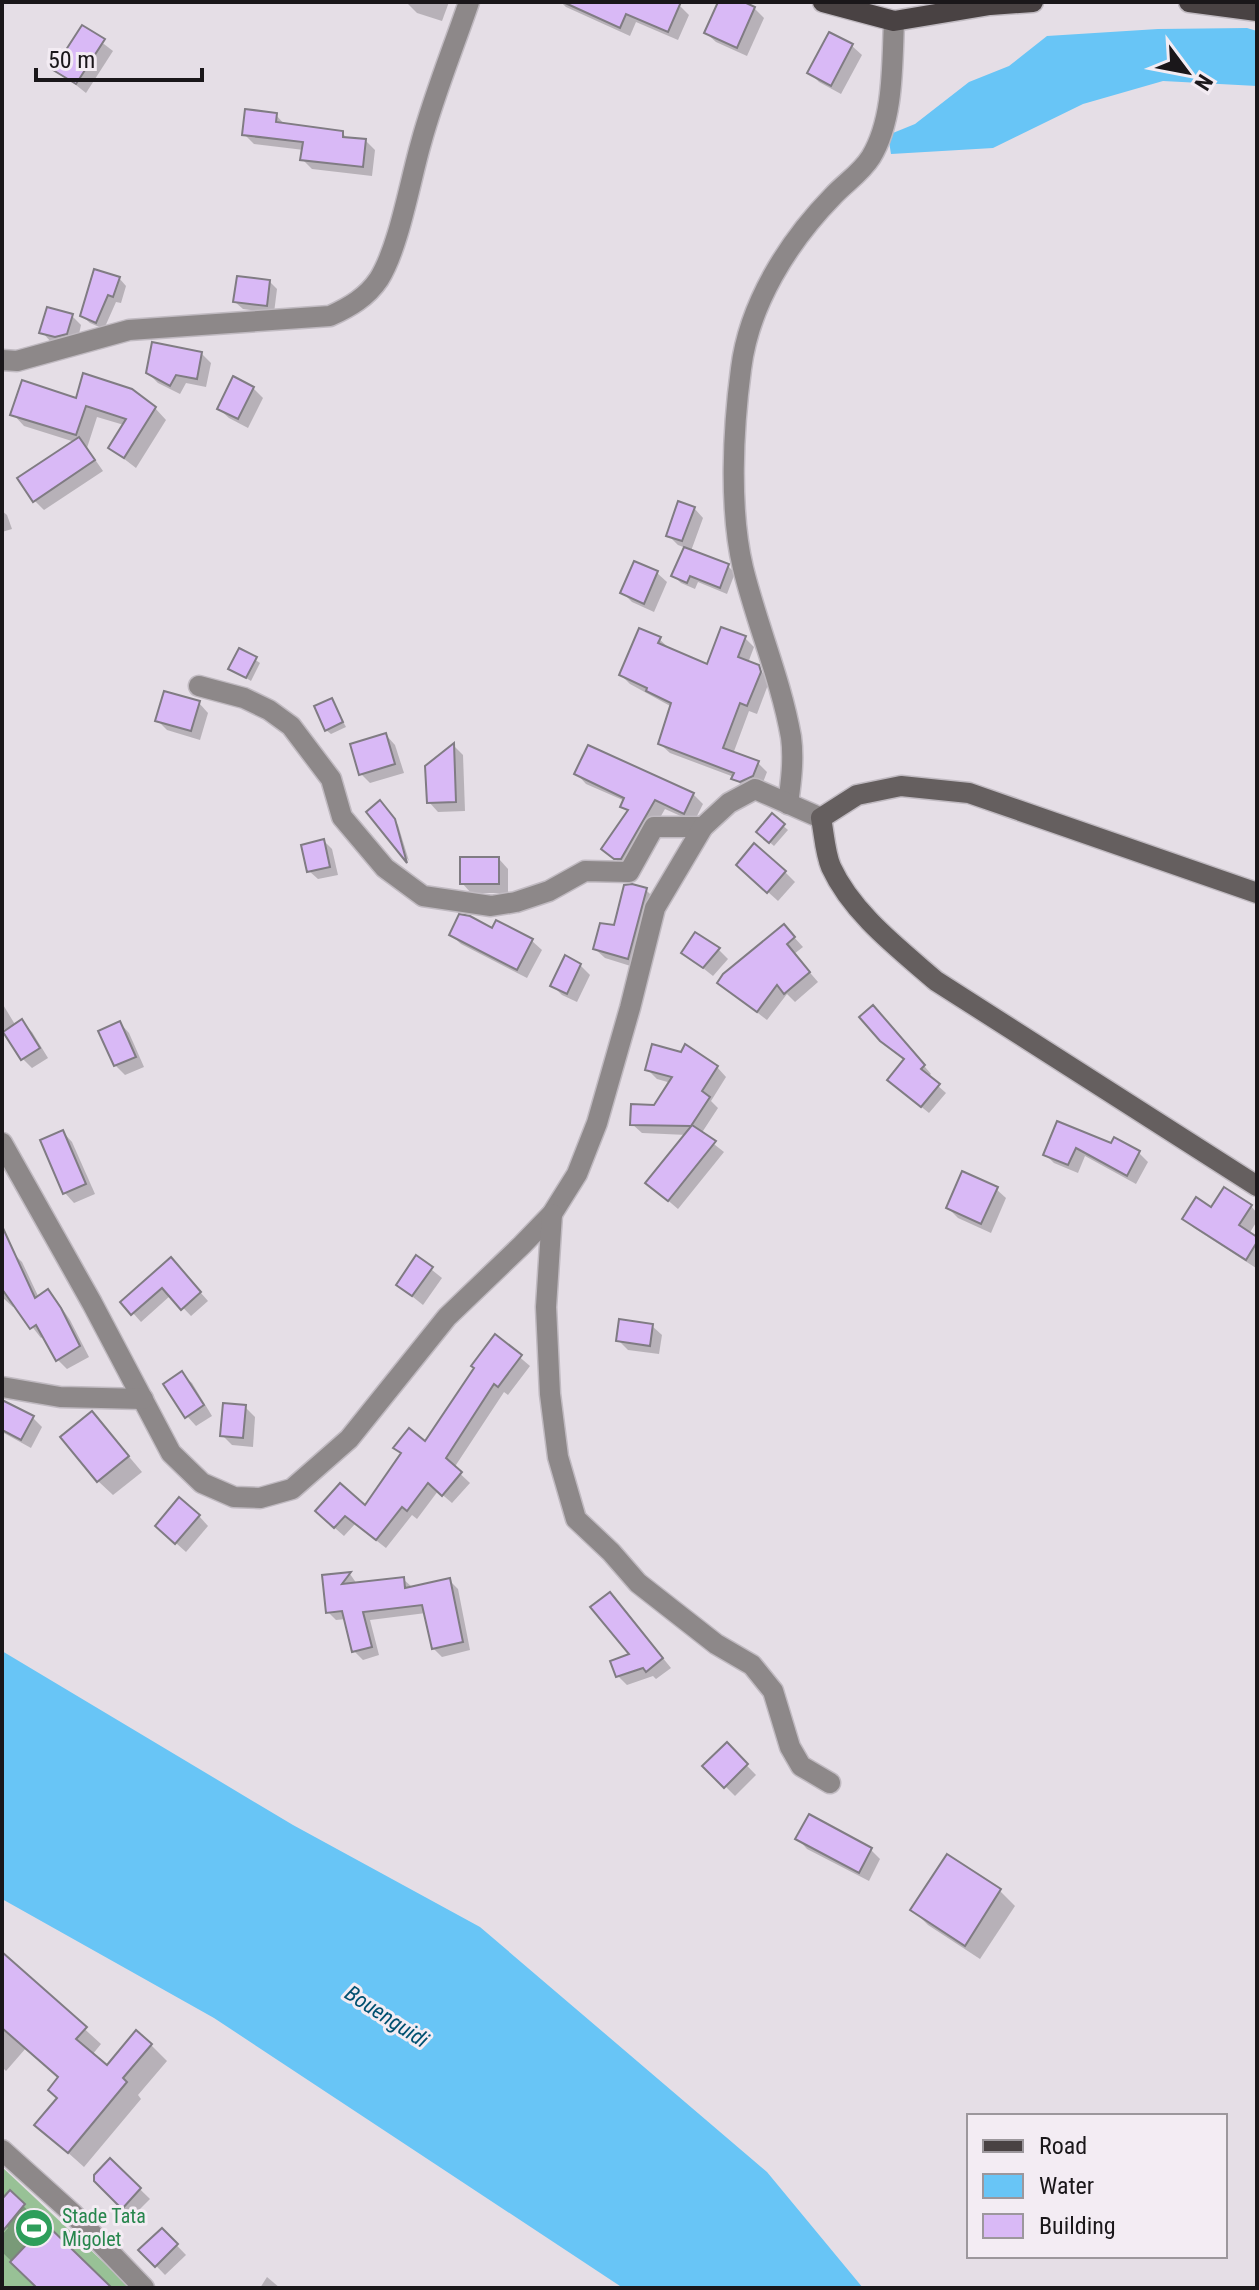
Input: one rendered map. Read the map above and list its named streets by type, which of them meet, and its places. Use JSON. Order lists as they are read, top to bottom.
{
  "water": ["Bouenguidi"],
  "places": {
    "sports": ["Stade Tata Migolet"]
  },
  "legend": ["Road", "Water", "Building"],
  "scale_bar": "50 m",
  "north": "bottom right"
}
